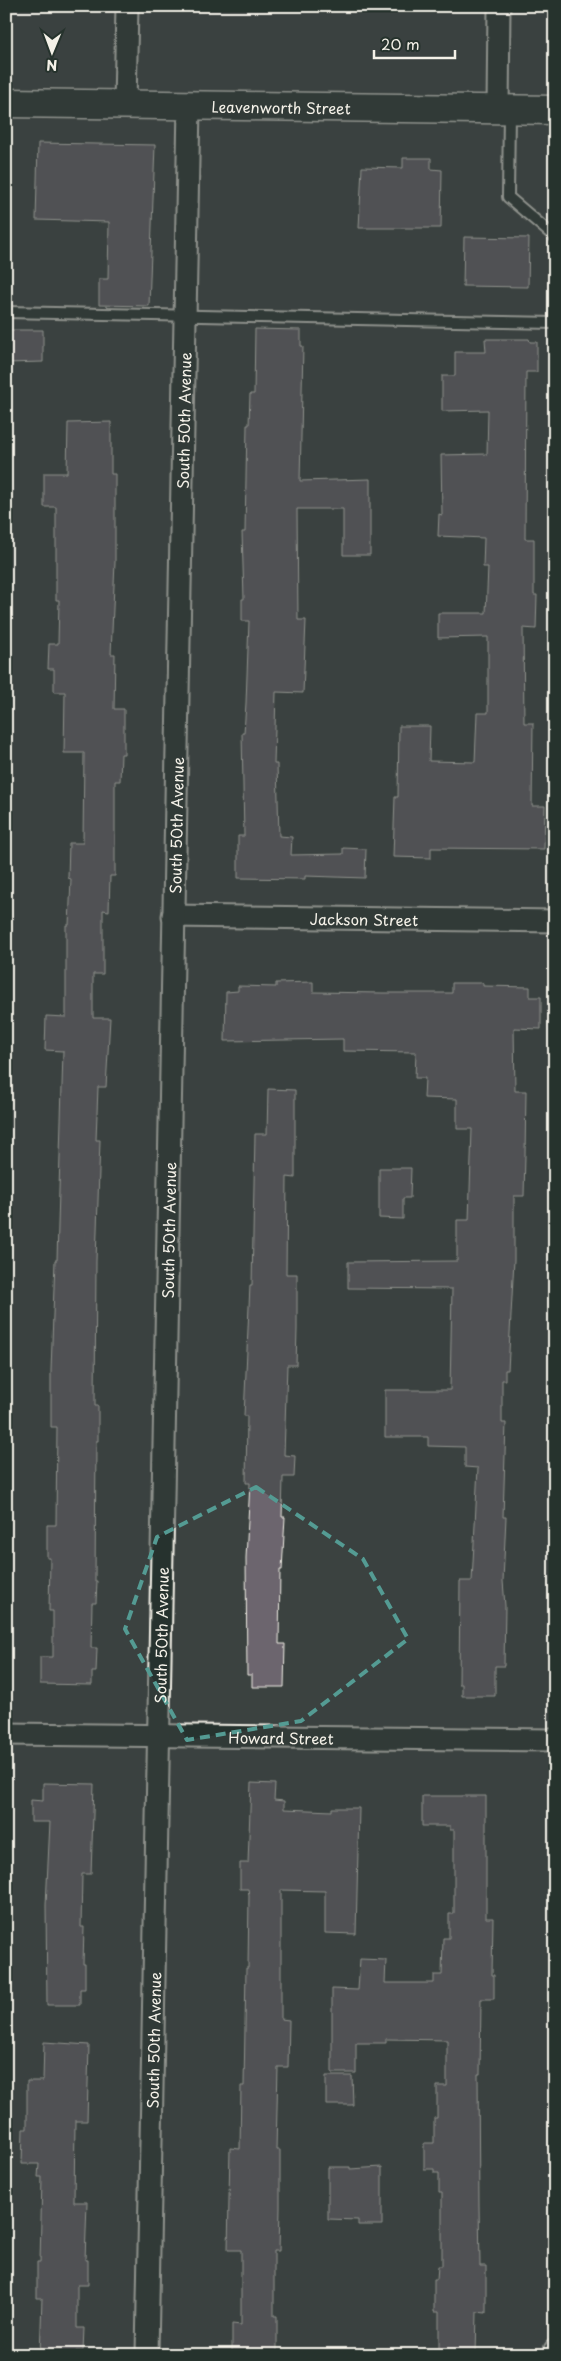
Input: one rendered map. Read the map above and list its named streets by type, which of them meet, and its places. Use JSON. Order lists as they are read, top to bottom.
{
  "streets": {
    "main road": ["Leavenworth Street"],
    "street": ["South 50th Avenue", "Jackson Street", "Howard Street"]
  },
  "crossings": [
    ["Leavenworth Street", "South 50th Avenue"],
    ["South 50th Avenue", "Jackson Street"],
    ["South 50th Avenue", "Howard Street"]
  ],
  "scale_bar": "20 m",
  "north": "bottom"
}
